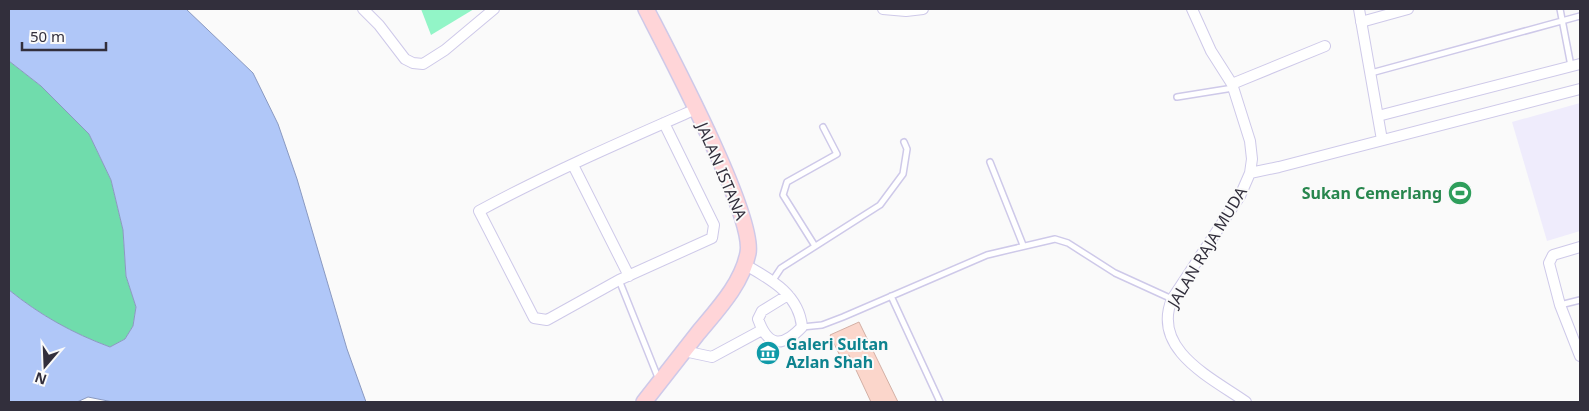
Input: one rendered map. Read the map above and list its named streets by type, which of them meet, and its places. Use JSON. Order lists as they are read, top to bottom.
{
  "streets": {
    "street": ["JALAN ISTANA", "JALAN RAJA MUDA"]
  },
  "places": {
    "sports": ["Sukan Cemerlang"],
    "museum": ["Galeri Sultan Azlan Shah"]
  },
  "scale_bar": "50 m",
  "north": "bottom"
}
